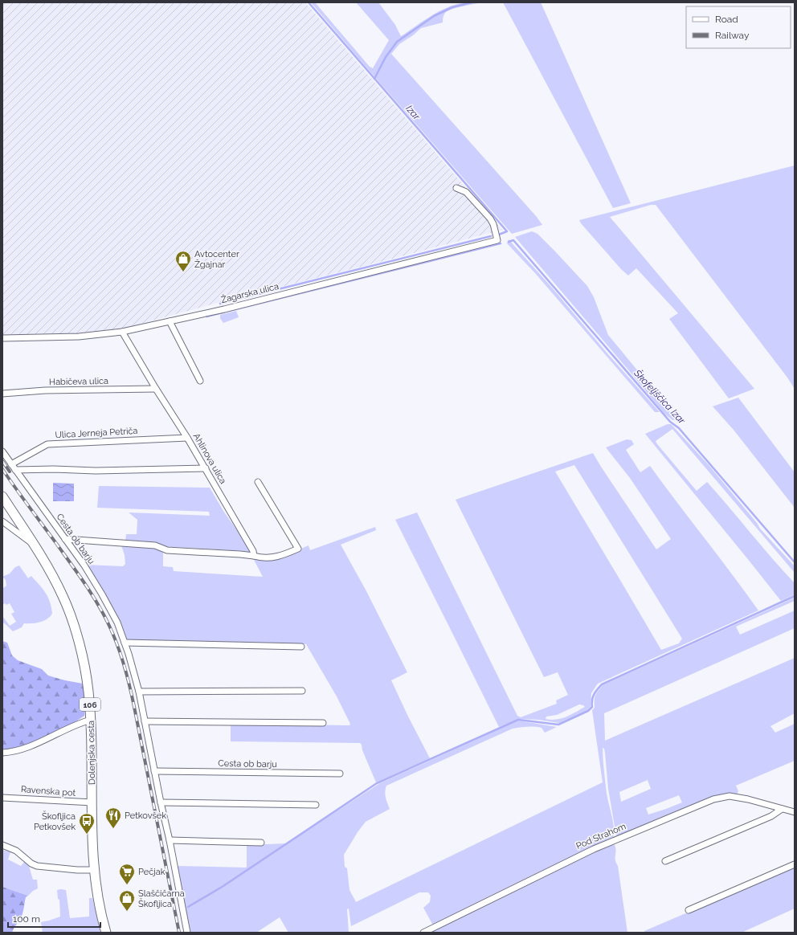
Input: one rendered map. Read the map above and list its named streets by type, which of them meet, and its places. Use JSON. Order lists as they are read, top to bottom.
{
  "streets": {
    "main road": ["106", "Dolenjska cesta"],
    "street": [
      "Žagarska ulica",
      "Habičeva ulica",
      "Ulica Jerneja Petriča",
      "Ahlinova ulica",
      "Cesta ob barju",
      "Ravenska pot",
      "Pod Strahom"
    ]
  },
  "crossings": [
    ["Žagarska ulica", "Ahlinova ulica"],
    ["Habičeva ulica", "Ahlinova ulica"],
    ["Ulica Jerneja Petriča", "Ahlinova ulica"],
    ["Ulica Jerneja Petriča", "Cesta ob barju"],
    ["Dolenjska cesta", "Ravenska pot"]
  ],
  "water": ["Izar", "Škofeljščica Izar"],
  "places": {
    "shop": ["Avtocenter Žgajnar", "Slaščičarna Škofljica"],
    "restaurant": ["Petkovšek"],
    "bus stop": ["Škofljica Petkovšek"],
    "supermarket": ["Pečjak"]
  },
  "legend": ["Road", "Railway"],
  "scale_bar": "100 m"
}
